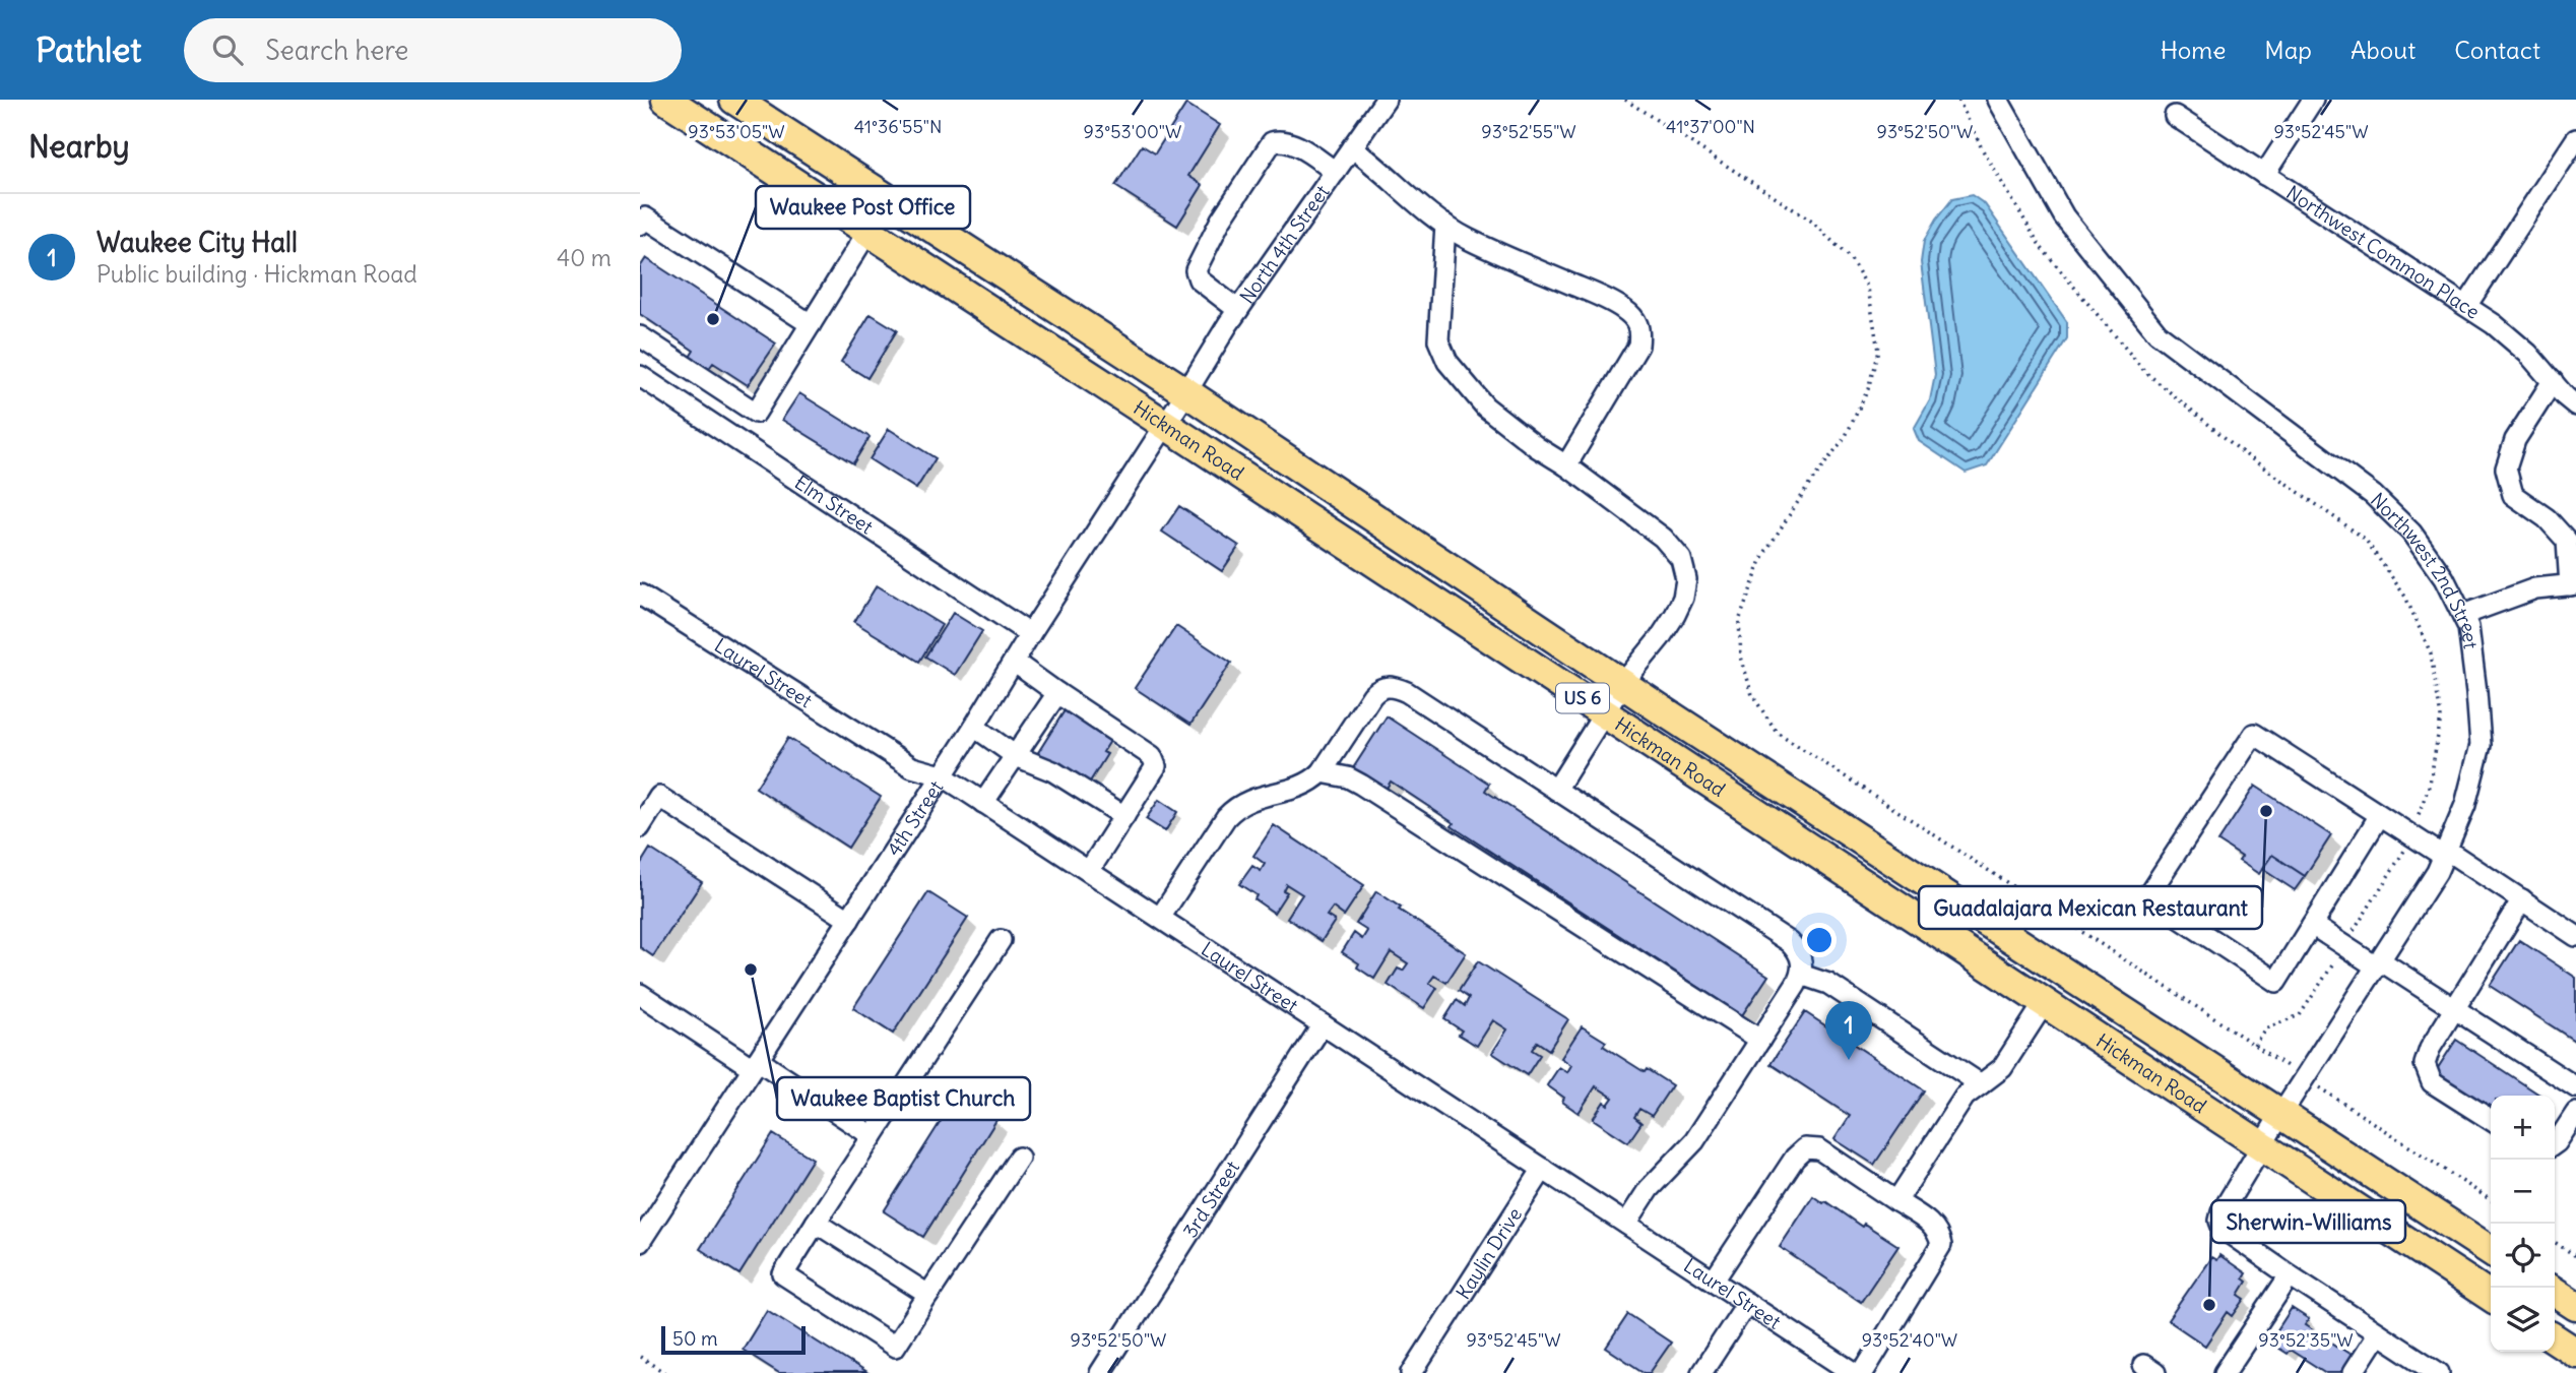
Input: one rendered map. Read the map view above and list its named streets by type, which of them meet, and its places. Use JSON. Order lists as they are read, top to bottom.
{
  "streets": {
    "highway": ["Hickman Road", "US 6"],
    "street": [
      "North 4th Street",
      "Northwest Common Place",
      "Elm Street",
      "Northwest 2nd Street",
      "Laurel Street",
      "4th Street",
      "3rd Street",
      "Kaylin Drive"
    ]
  },
  "crossings": [
    ["North 4th Street", "Hickman Road"],
    ["North 4th Street", "4th Street"],
    ["Hickman Road", "Northwest 2nd Street"],
    ["Hickman Road", "4th Street"],
    ["Elm Street", "4th Street"],
    ["Laurel Street", "4th Street"],
    ["Laurel Street", "3rd Street"],
    ["Laurel Street", "Kaylin Drive"]
  ],
  "places": [
    "Waukee Post Office",
    "Guadalajara Mexican Restaurant",
    "Waukee Baptist Church",
    "Sherwin-Williams"
  ],
  "scale_bar": "50 m",
  "page": {
    "header": "Pathlet",
    "search": "Search here",
    "nav": [
      "Home",
      "Map",
      "About",
      "Contact"
    ],
    "heading": "Nearby",
    "list": [
      {
        "mark": "1",
        "name": "Waukee City Hall",
        "note": "Public building · Hickman Road",
        "value": "40 m"
      }
    ],
    "pins": "1",
    "map_buttons": ["+", "−"],
    "scale": "50 m"
  },
  "coordinates": [
    "41°36'55\"N",
    "41°37'00\"N",
    "93°53'05\"W",
    "93°53'00\"W",
    "93°52'55\"W",
    "93°52'50\"W",
    "93°52'45\"W",
    "93°52'40\"W",
    "93°52'35\"W"
  ]
}
